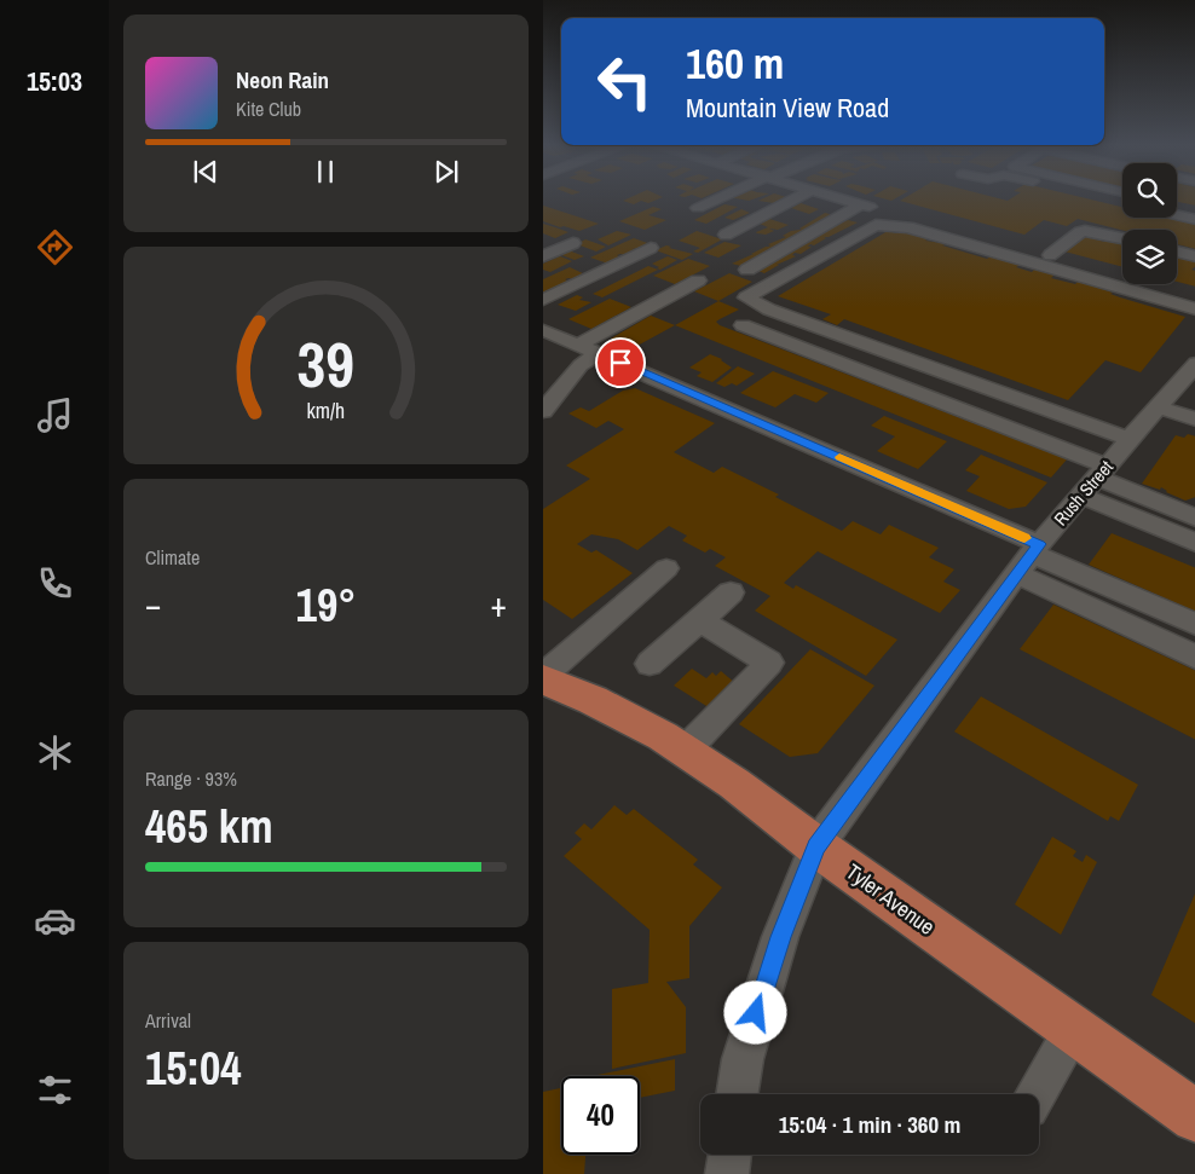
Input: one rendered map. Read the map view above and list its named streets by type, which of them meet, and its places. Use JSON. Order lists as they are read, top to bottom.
{
  "streets": {
    "main road": ["Tyler Avenue"],
    "street": ["Rush Street"]
  },
  "crossings": [
    ["Rush Street", "Tyler Avenue"]
  ],
  "page": {
    "tabs": "15:03",
    "turn": ["160 m", "Mountain View Road"],
    "song": ["Neon Rain", "Kite Club"],
    "tile": [
      "Climate",
      ["Range · 93%", "465 km"],
      ["Arrival", "15:04"]
    ],
    "heat": ["−", "19°", "+"],
    "limit": "40",
    "trip": "15:04 · 1 min · 360 m",
    "gauge": ["39", "km/h"]
  }
}
